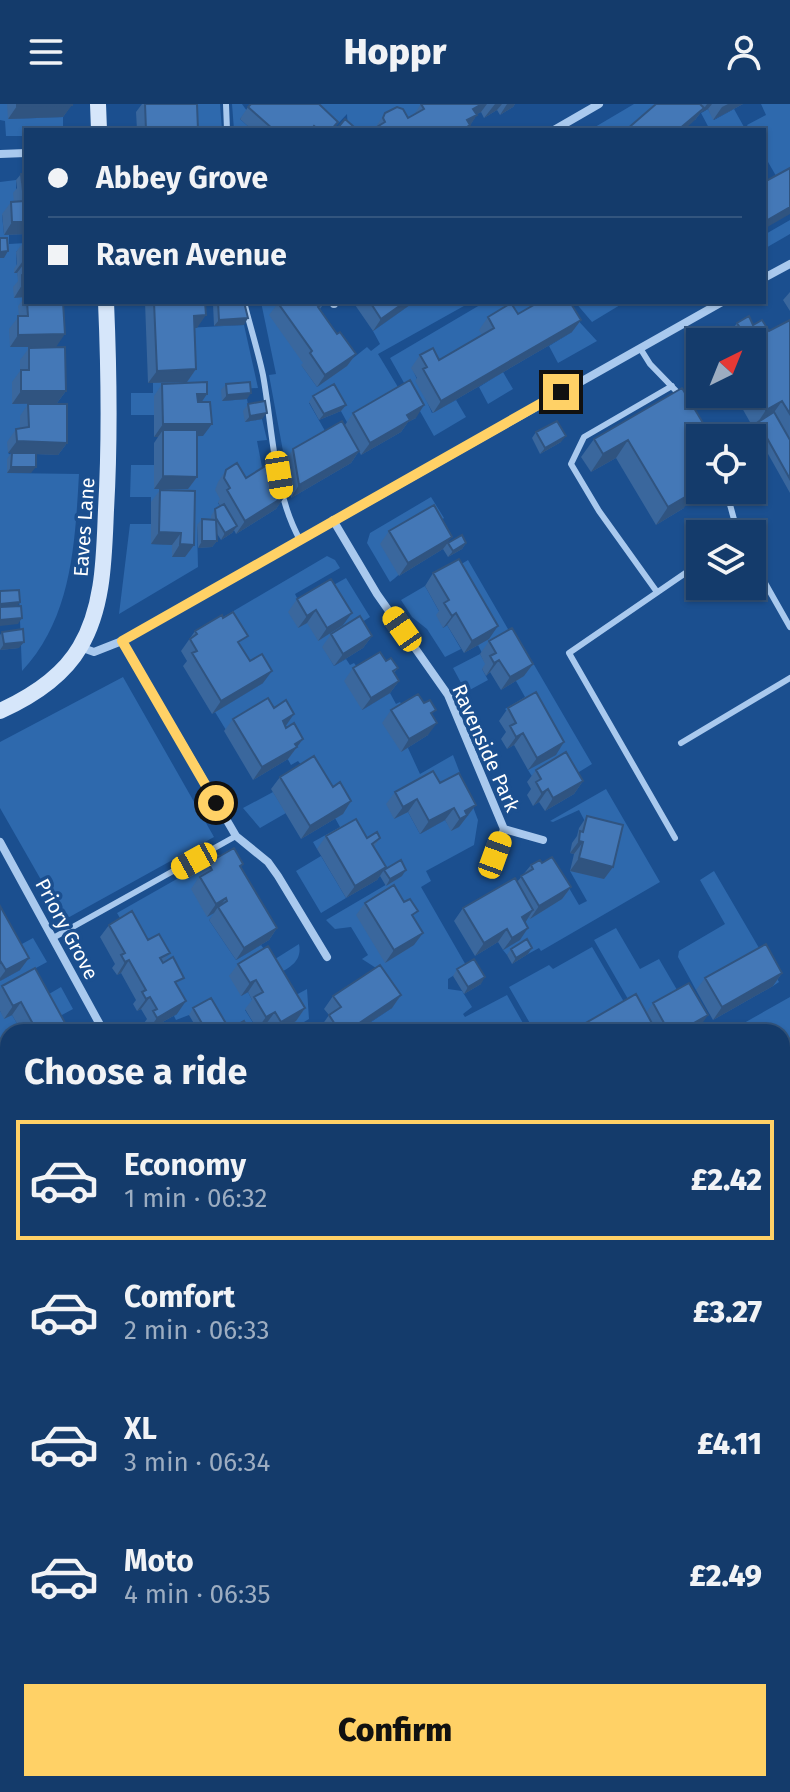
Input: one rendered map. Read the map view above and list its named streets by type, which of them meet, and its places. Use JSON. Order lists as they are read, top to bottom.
{
  "streets": {
    "main road": ["Eaves Lane"],
    "street": ["Ravenside Park", "Priory Grove"]
  },
  "north": "top right",
  "page": {
    "header": "Hoppr",
    "banner": ["Abbey Grove", "Raven Avenue"],
    "heading": "Choose a ride",
    "list": [
      {
        "name": "Economy",
        "note": "1 min · 06:32",
        "value": "£2.42"
      },
      {
        "name": "Comfort",
        "note": "2 min · 06:33",
        "value": "£3.27"
      },
      {
        "name": "XL",
        "note": "3 min · 06:34",
        "value": "£4.11"
      },
      {
        "name": "Moto",
        "note": "4 min · 06:35",
        "value": "£2.49"
      }
    ],
    "buttons": "Confirm"
  }
}
